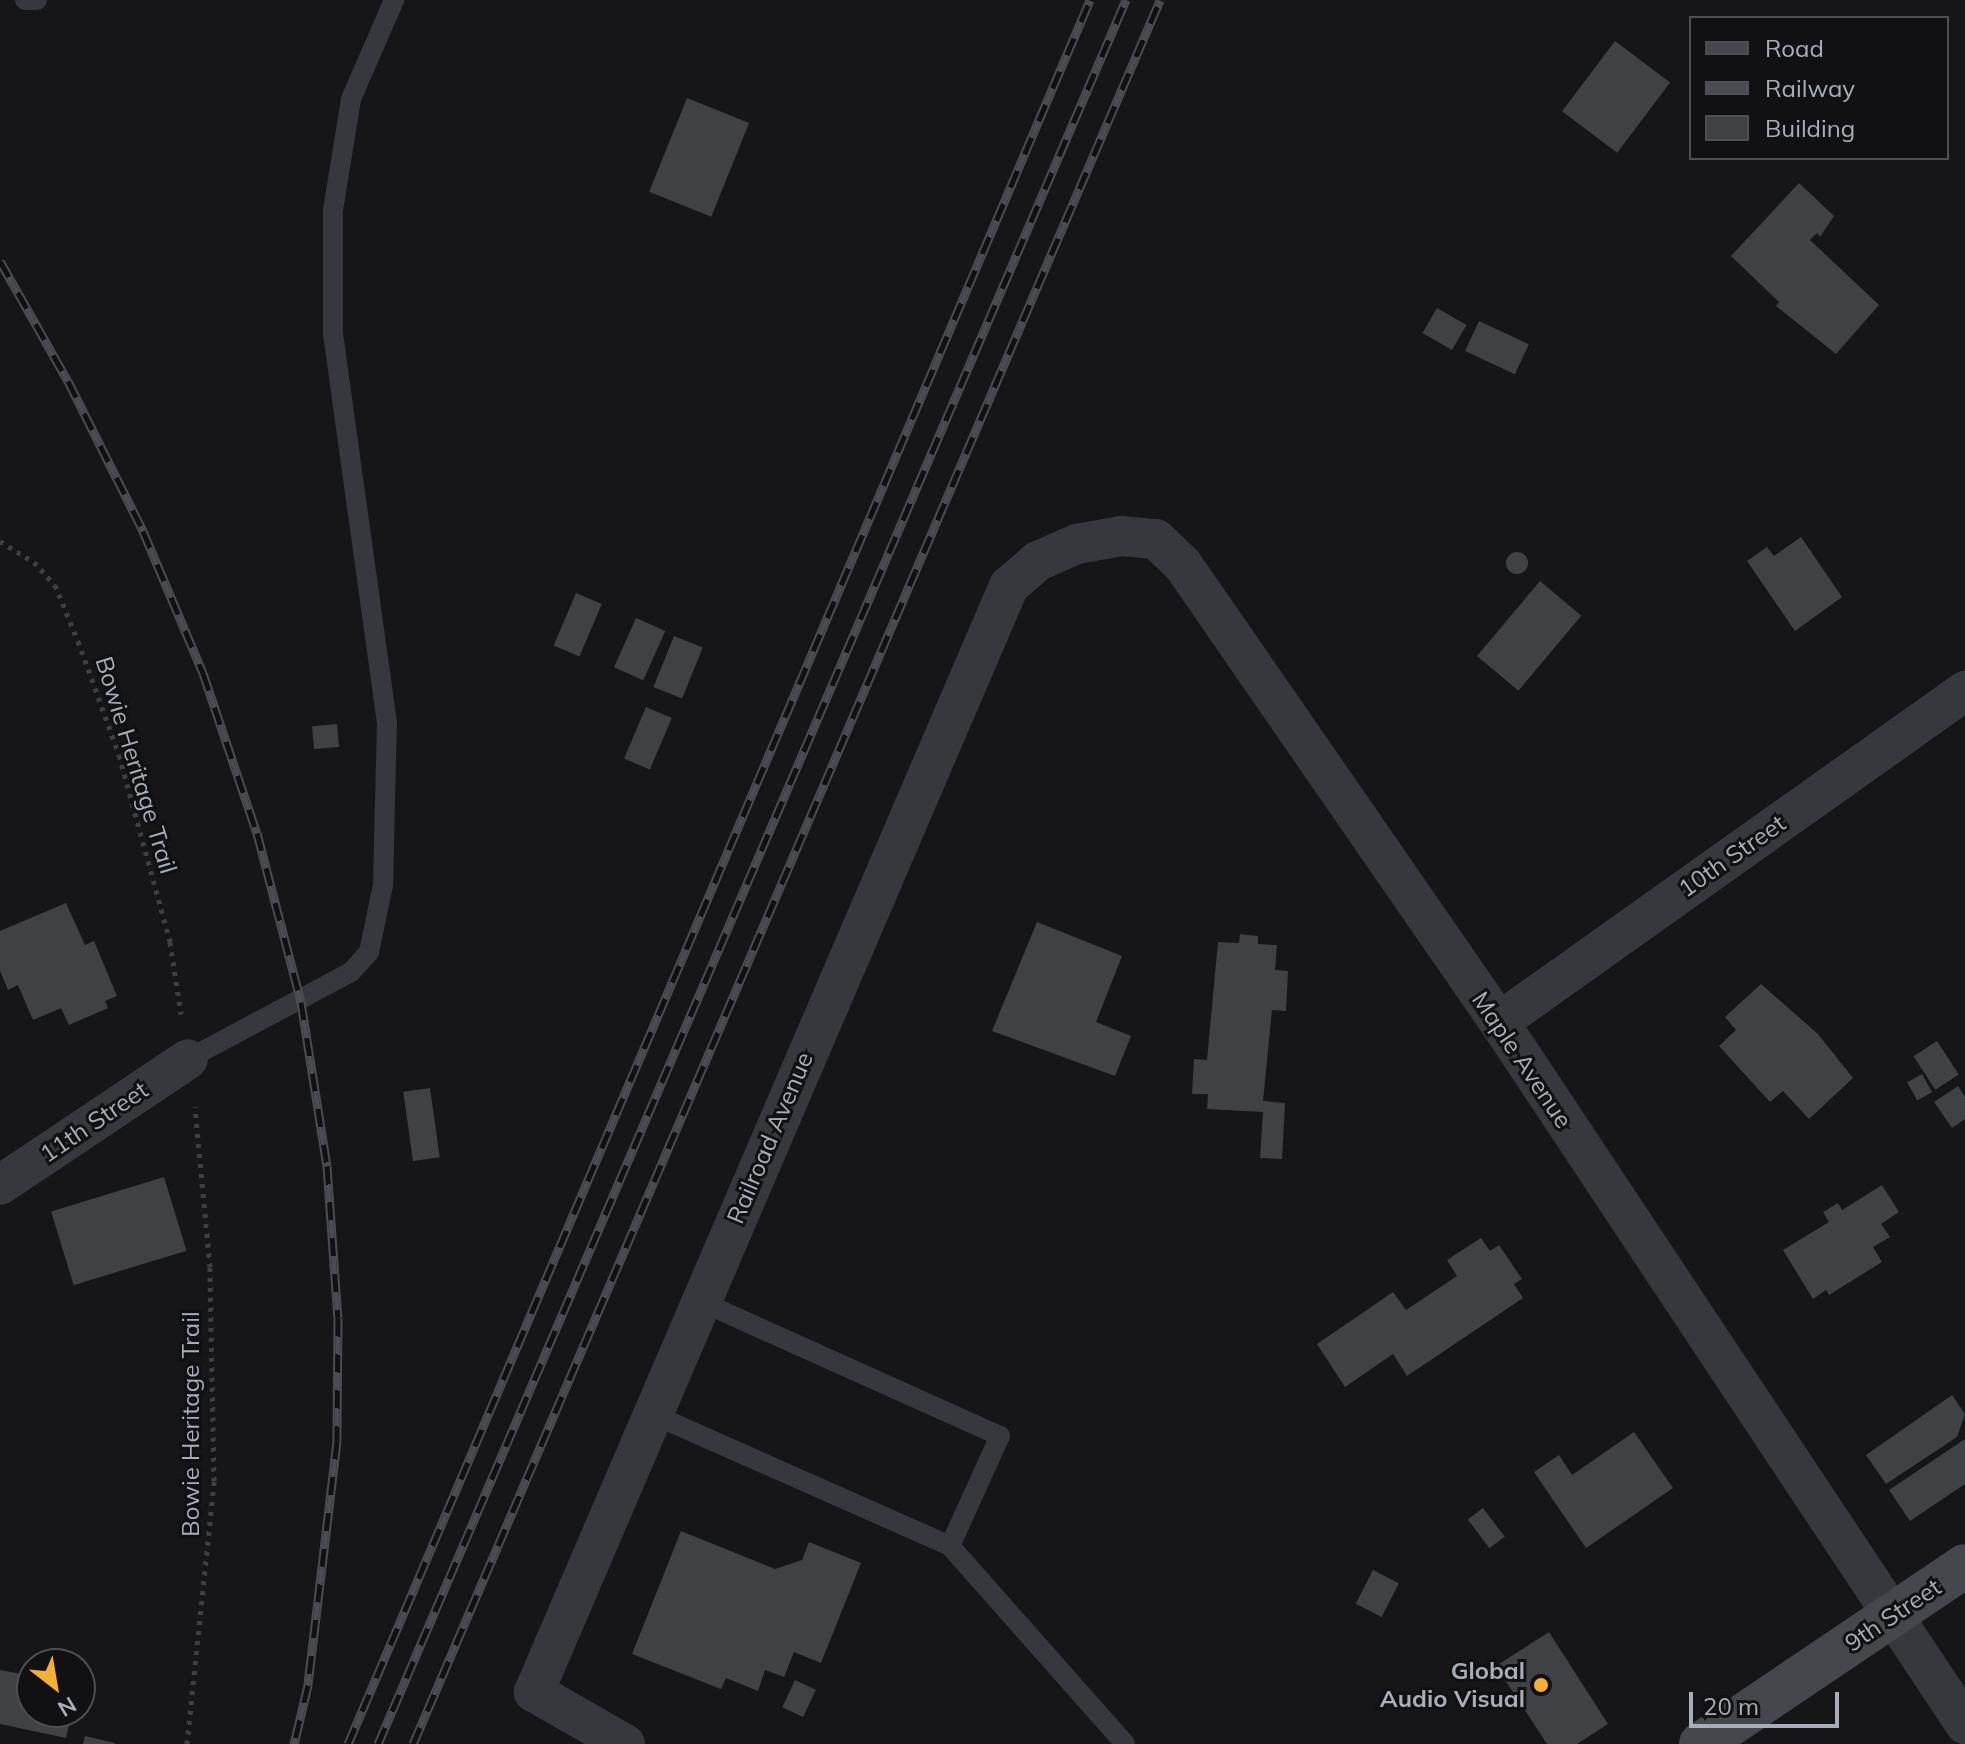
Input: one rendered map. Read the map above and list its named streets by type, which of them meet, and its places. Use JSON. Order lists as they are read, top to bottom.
{
  "streets": {
    "main road": ["9th Street"],
    "street": [
      "10th Street",
      "Maple Avenue",
      "11th Street",
      "Railroad Avenue"
    ],
    "path": ["Bowie Heritage Trail"]
  },
  "crossings": [
    ["Bowie Heritage Trail", "11th Street"],
    ["10th Street", "Maple Avenue"],
    ["Maple Avenue", "Railroad Avenue"],
    ["Maple Avenue", "9th Street"]
  ],
  "places": ["Global Audio Visual"],
  "legend": ["Road", "Railway", "Building"],
  "scale_bar": "20 m",
  "north": "bottom right"
}
